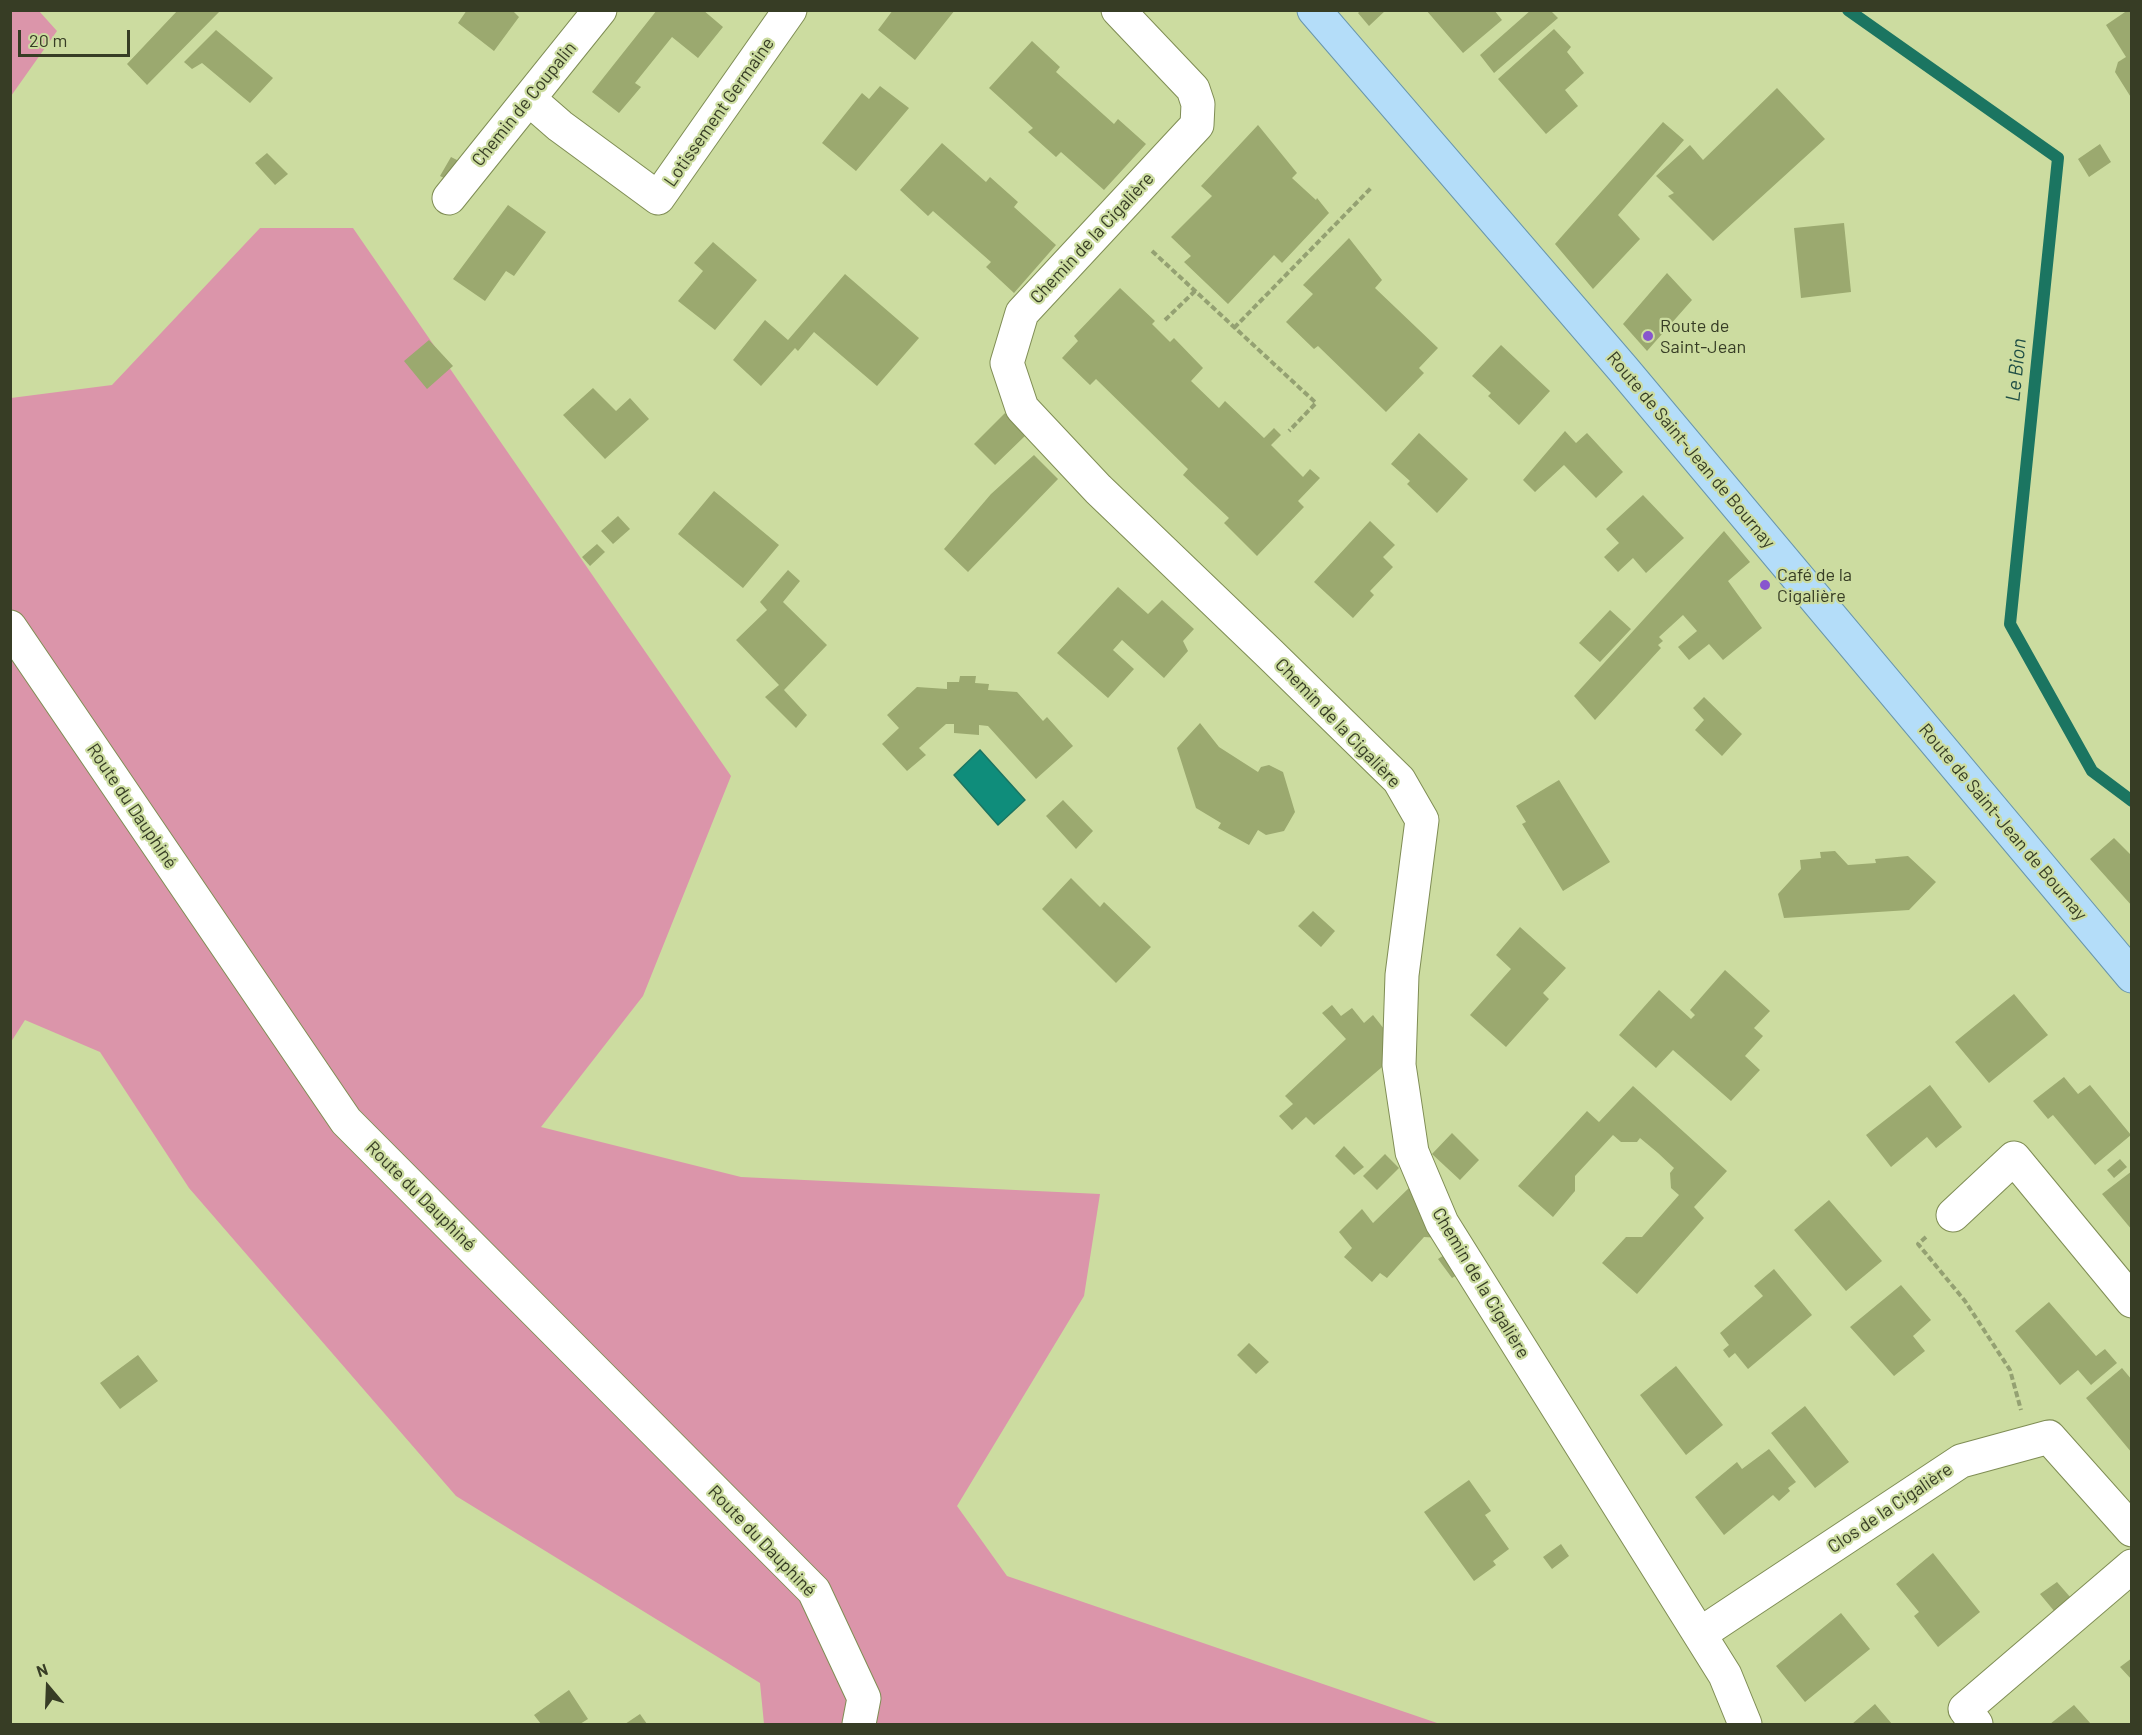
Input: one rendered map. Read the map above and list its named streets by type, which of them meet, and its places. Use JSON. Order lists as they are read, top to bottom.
{
  "streets": {
    "main road": ["Route de Saint-Jean de Bournay"],
    "street": [
      "Chemin de Coupalin",
      "Lotissement Germaine",
      "Chemin de la Cigalière",
      "Route du Dauphiné",
      "Clos de la Cigalière"
    ]
  },
  "crossings": [
    ["Chemin de Coupalin", "Lotissement Germaine"],
    ["Chemin de la Cigalière", "Clos de la Cigalière"]
  ],
  "water": ["Le Bion"],
  "places": ["Route de Saint-Jean", "Café de la Cigalière"],
  "scale_bar": "20 m",
  "north": "top"
}
